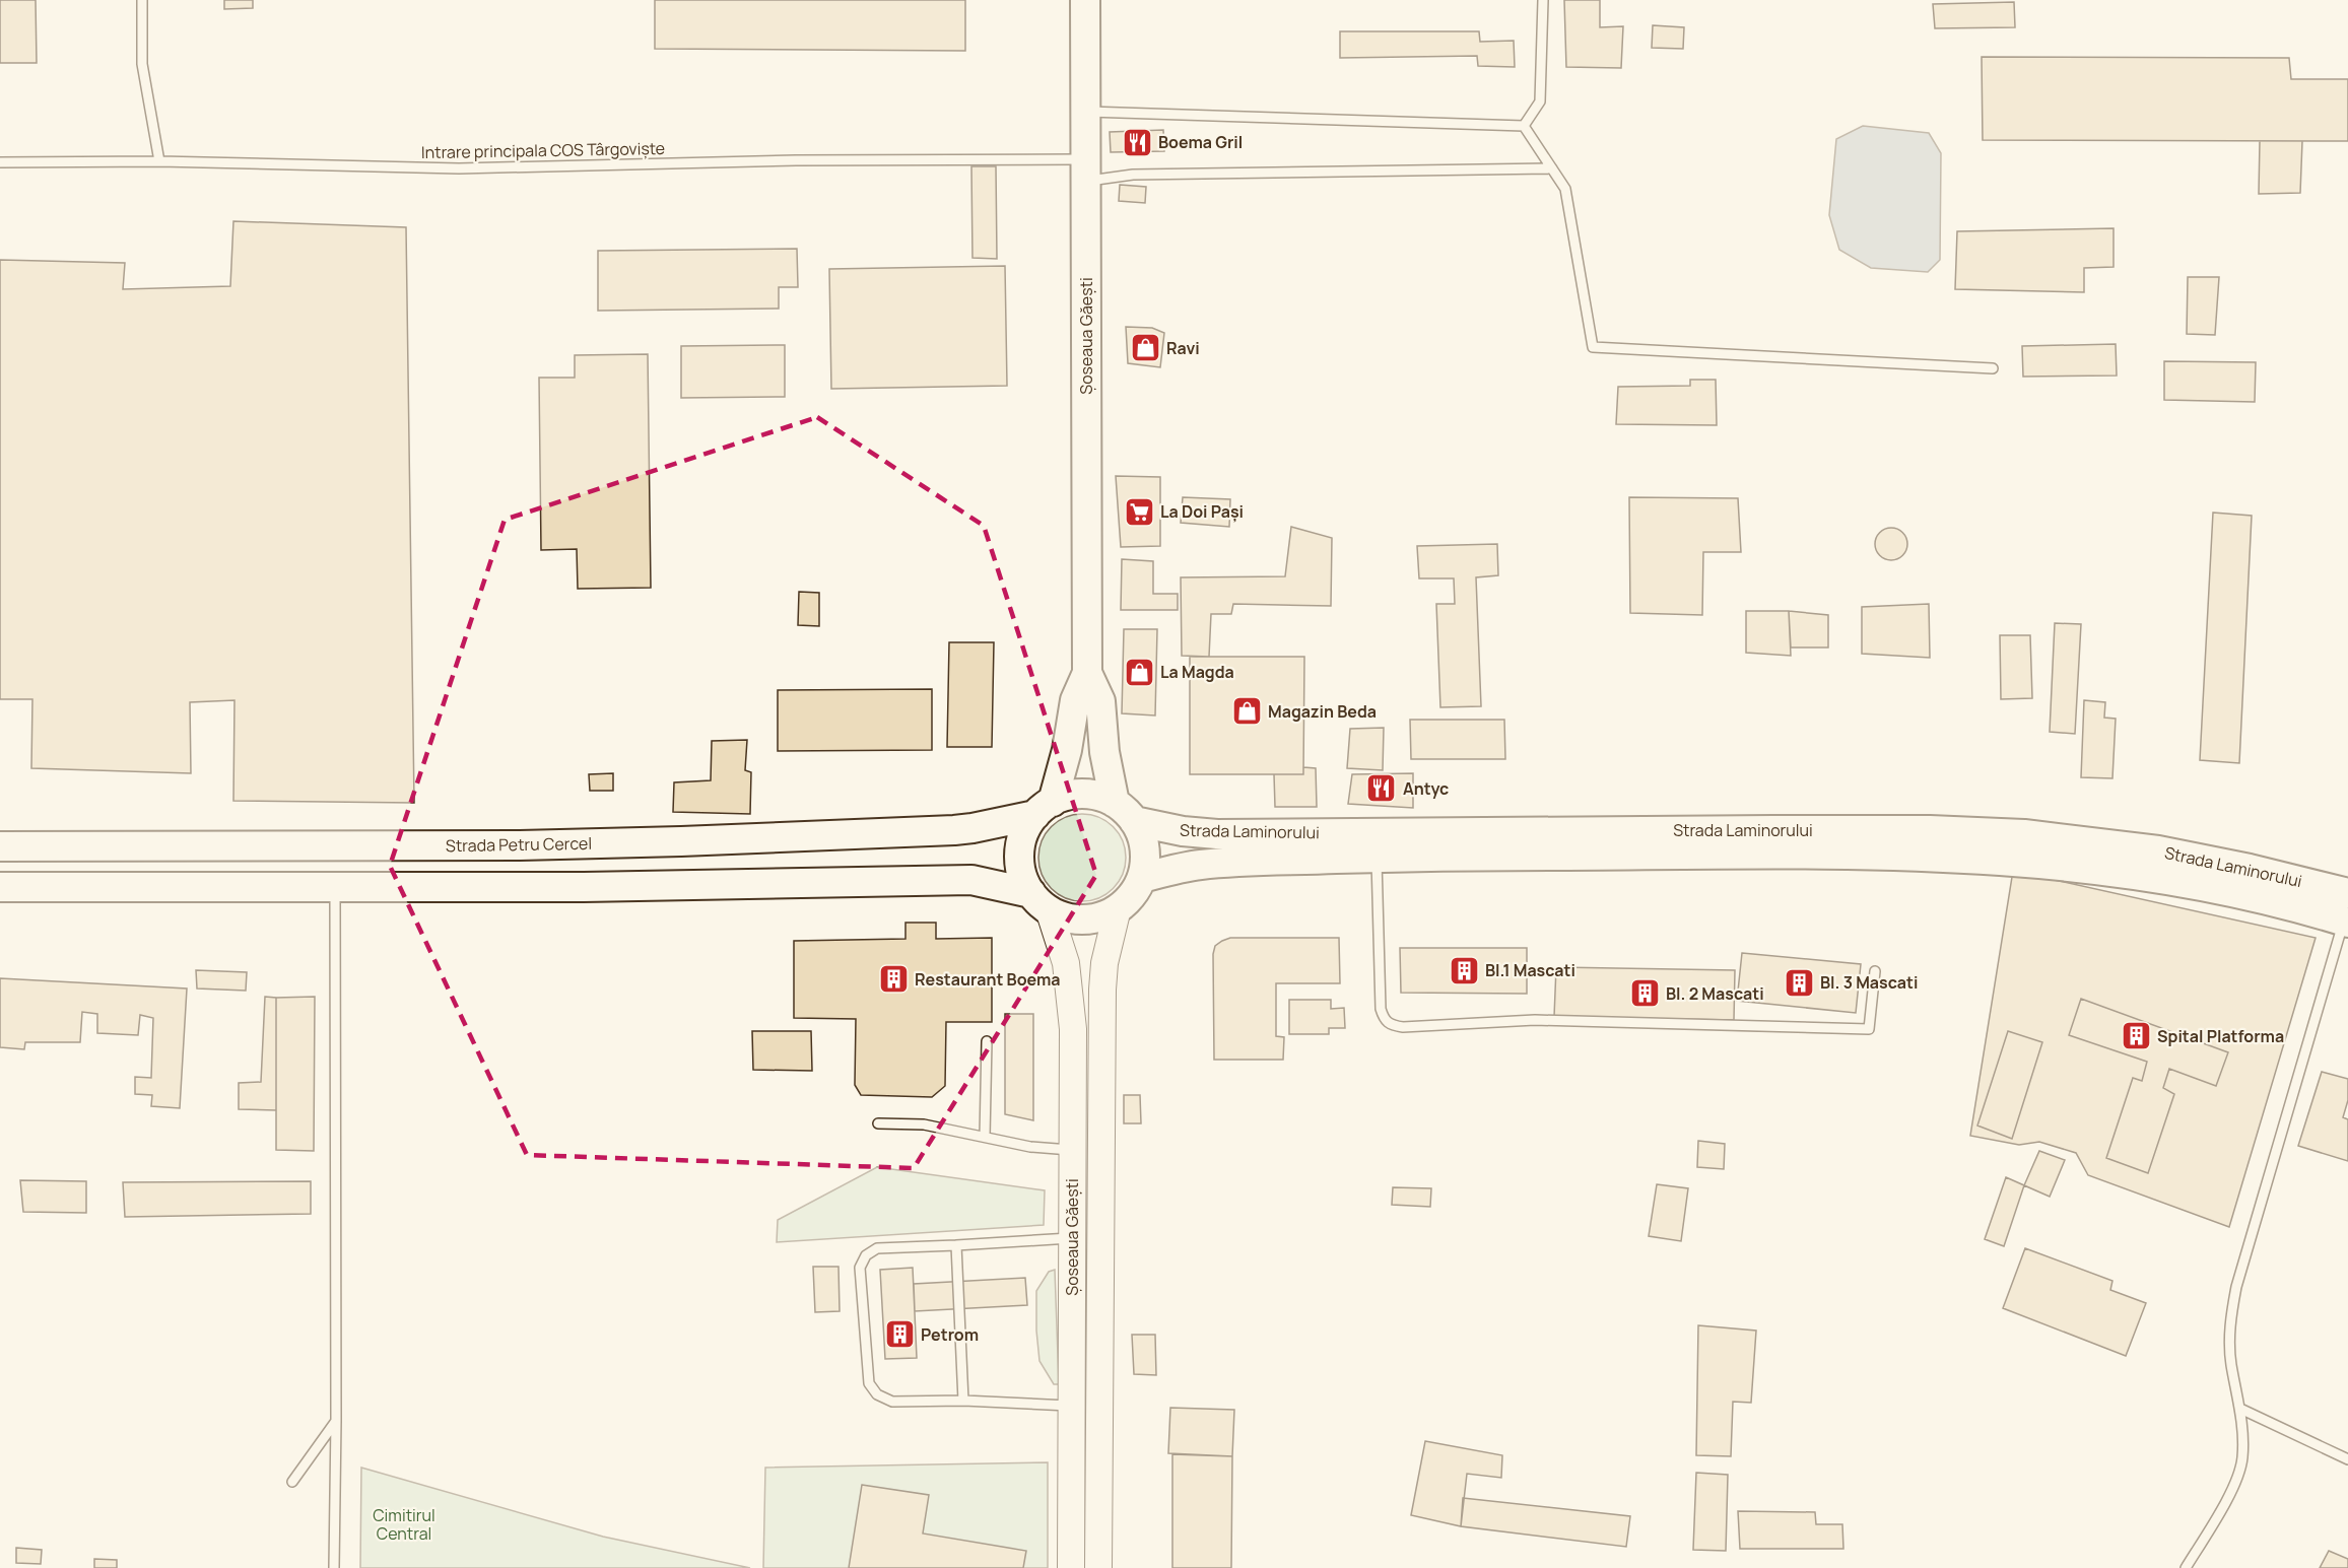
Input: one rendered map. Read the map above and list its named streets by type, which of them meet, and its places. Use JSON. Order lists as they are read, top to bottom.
{
  "streets": {
    "main road": ["Șoseaua Găești", "Strada Laminorului", "Strada Petru Cercel"],
    "lane": ["Intrare principala COS Târgoviște"]
  },
  "crossings": [
    ["Intrare principala COS Târgoviște", "Șoseaua Găești"],
    ["Șoseaua Găești", "Strada Laminorului"],
    ["Șoseaua Găești", "Strada Petru Cercel"],
    ["Strada Laminorului", "Strada Petru Cercel"]
  ],
  "parks": ["Cimitirul Central"],
  "places": {
    "restaurant": ["Boema Gril", "Antyc"],
    "shop": ["Ravi", "La Magda", "Magazin Beda"],
    "supermarket": ["La Doi Pași"],
    "building": [
      "Bl.1 Mascati",
      "Restaurant Boema",
      "Bl. 3 Mascati",
      "Bl. 2 Mascati",
      "Spital Platforma",
      "Petrom"
    ]
  }
}
